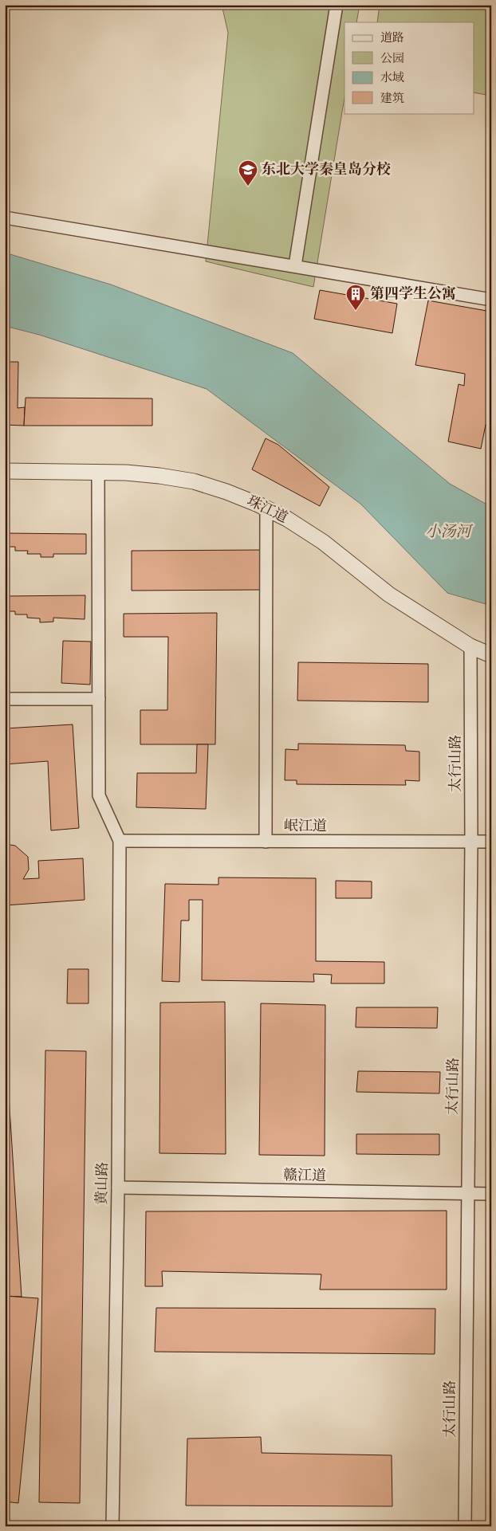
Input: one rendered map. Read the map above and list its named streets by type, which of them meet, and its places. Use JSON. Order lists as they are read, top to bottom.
{
  "streets": {
    "street": [
      "珠江道",
      "太行山路",
      "岷江道",
      "赣江道",
      "黄山路"
    ]
  },
  "crossings": [
    ["珠江道", "太行山路"],
    ["太行山路", "岷江道"],
    ["太行山路", "赣江道"],
    ["岷江道", "黄山路"],
    ["赣江道", "黄山路"]
  ],
  "water": ["小汤河"],
  "places": {
    "school or university": ["东北大学秦皇岛分校"],
    "building": ["第四学生公寓"]
  },
  "legend": [
    "道路",
    "公园",
    "水域",
    "建筑"
  ]
}
